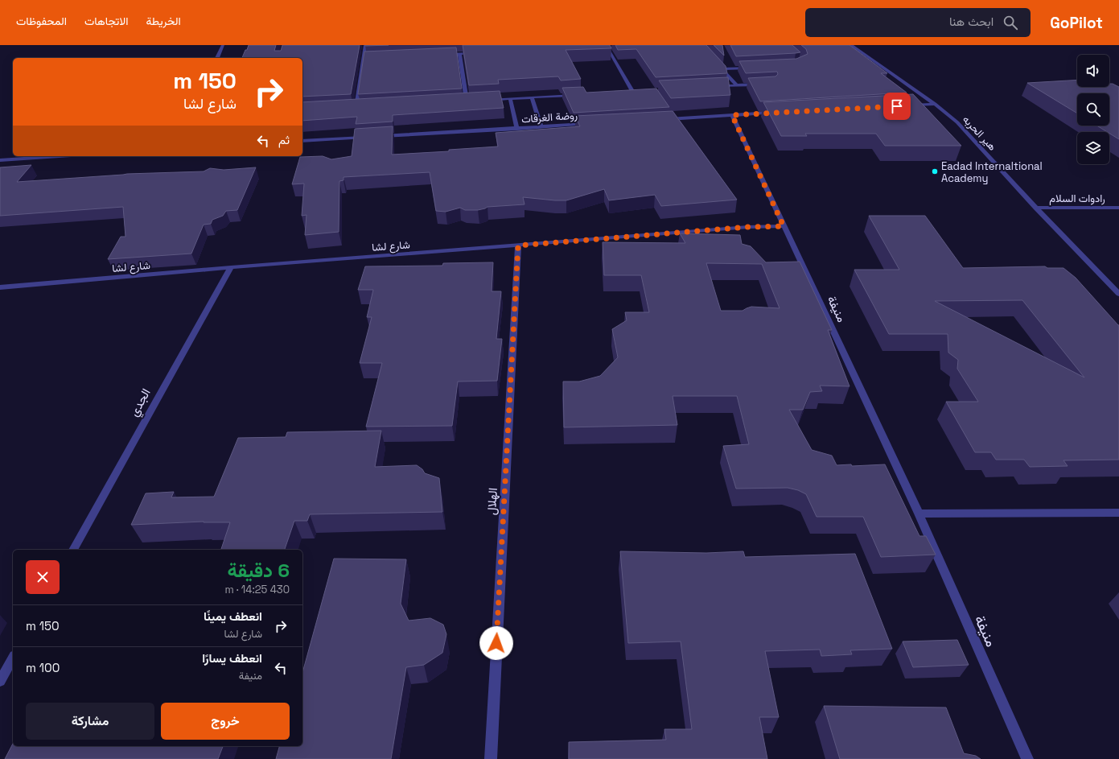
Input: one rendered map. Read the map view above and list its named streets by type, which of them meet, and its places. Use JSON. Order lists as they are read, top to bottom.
{
  "streets": {
    "street": [
      "روضة الغرقات",
      "هير الحربه",
      "رادوات السلام",
      "شارع لشا",
      "منيفة",
      "الجدي",
      "الهلال"
    ]
  },
  "crossings": [
    ["هير الحربه", "رادوات السلام"],
    ["شارع لشا", "منيفة"],
    ["شارع لشا", "الجدي"],
    ["شارع لشا", "الهلال"]
  ],
  "places": ["Eadad Internaltional Academy"],
  "page": {
    "header": "GoPilot",
    "search": "ابحث هنا",
    "nav": ["الخريطة", "الاتجاهات", "المحفوظات"],
    "turn": ["150 m", "شارع لشا"],
    "then": "ثم",
    "heading": ["6 دقيقة", "430 m · 14:25"],
    "list": [
      {
        "name": "انعطف يمينًا",
        "note": "شارع لشا",
        "value": "150 m"
      },
      {
        "name": "انعطف يسارًا",
        "note": "منيفة",
        "value": "100 m"
      }
    ],
    "buttons": ["خروج", "مشاركة"]
  }
}
